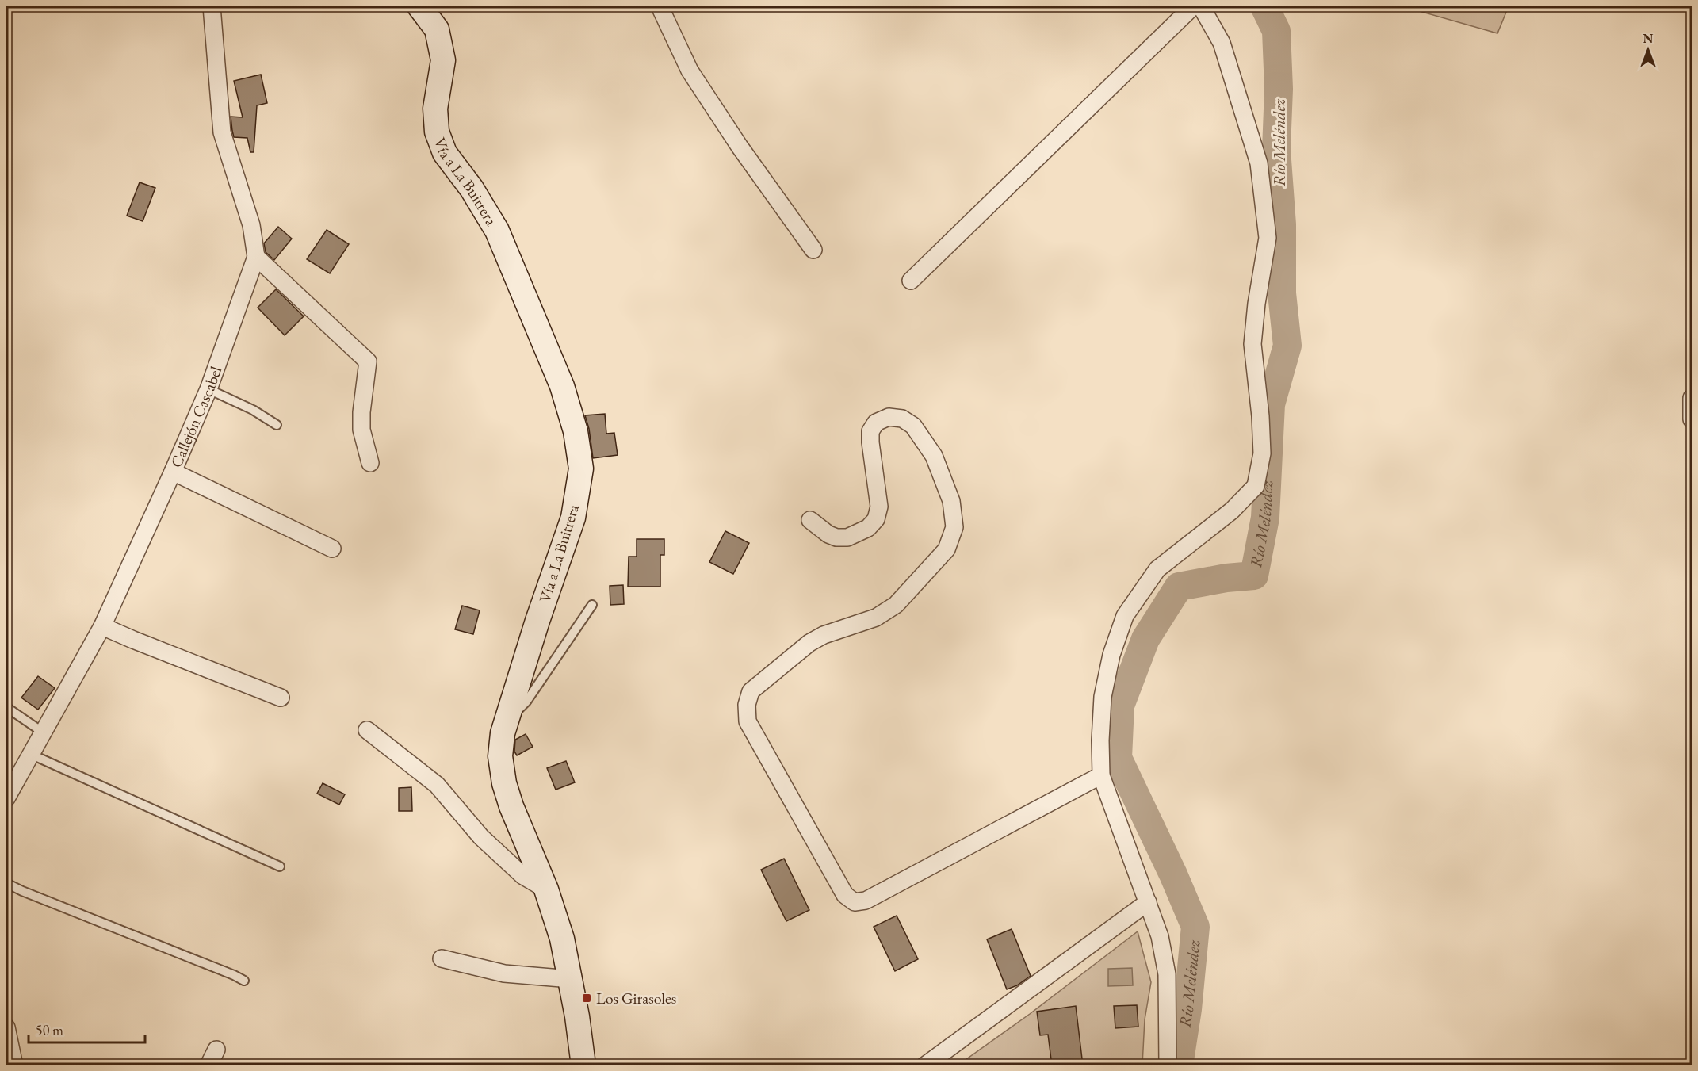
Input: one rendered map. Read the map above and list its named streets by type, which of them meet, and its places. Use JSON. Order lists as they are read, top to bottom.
{
  "streets": {
    "street": ["Vía a La Buitrera", "Callejón Cascabel"]
  },
  "water": ["Río Meléndez"],
  "places": {
    "transit": ["Los Girasoles"]
  },
  "scale_bar": "50 m",
  "north": "top"
}
